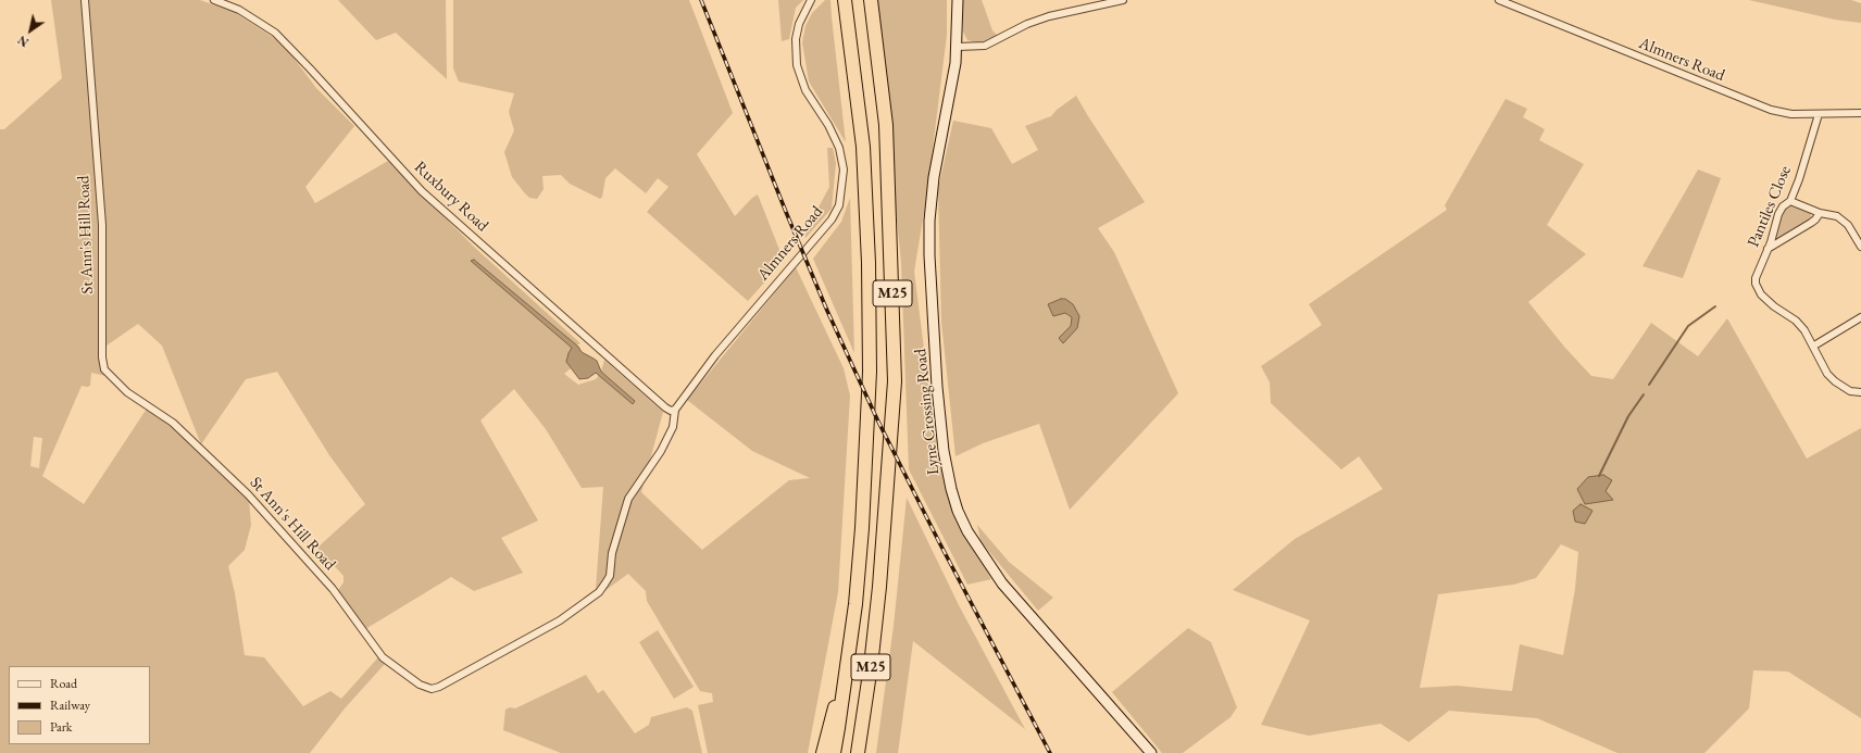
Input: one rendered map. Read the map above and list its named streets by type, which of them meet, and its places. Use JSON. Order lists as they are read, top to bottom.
{
  "streets": {
    "highway": ["M25"],
    "street": [
      "Almners Road",
      "Ruxbury Road",
      "Pantiles Close",
      "St Ann's Hill Road",
      "Lyne Crossing Road"
    ]
  },
  "crossings": [
    ["Almners Road", "Ruxbury Road"],
    ["Almners Road", "Pantiles Close"],
    ["Almners Road", "St Ann's Hill Road"],
    ["Ruxbury Road", "St Ann's Hill Road"]
  ],
  "legend": ["Road", "Railway", "Park"],
  "north": "bottom left"
}
